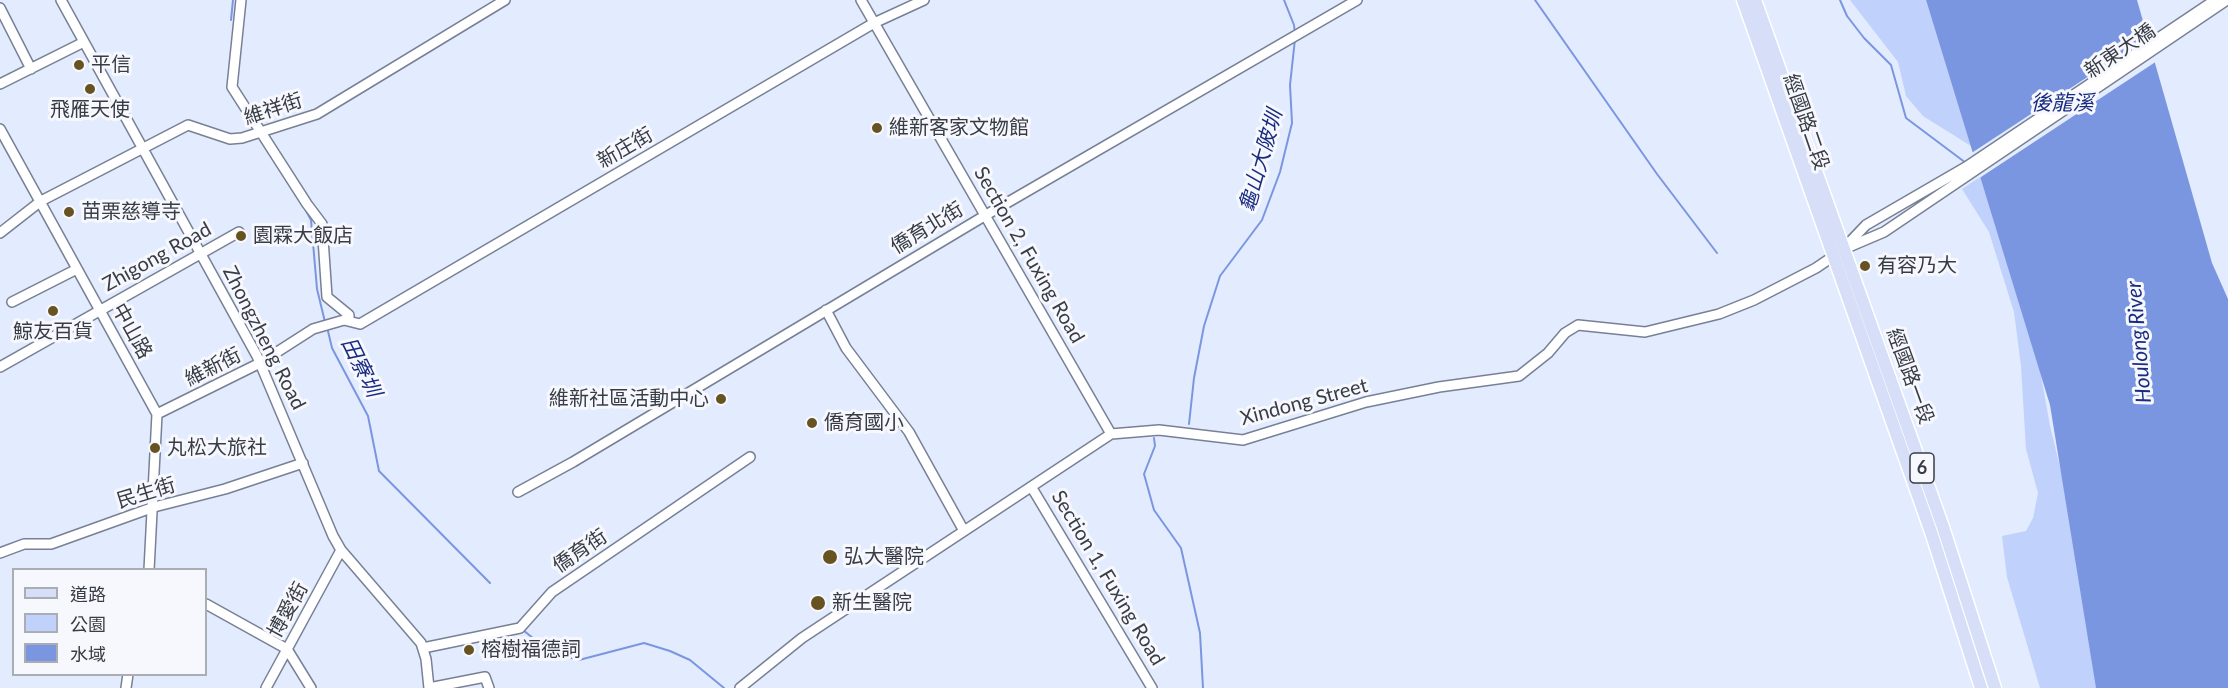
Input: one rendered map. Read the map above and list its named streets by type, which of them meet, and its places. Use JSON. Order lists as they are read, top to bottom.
{
  "streets": {
    "main road": ["經國路二段", "經國路一段", "6"],
    "street": [
      "新東大橋",
      "維祥街",
      "新庄街",
      "僑育北街",
      "Section 2, Fuxing Road",
      "Zhigong Road",
      "中山路",
      "Zhongzheng Road",
      "維新街",
      "Xindong Street",
      "民生街",
      "僑育街",
      "Section 1, Fuxing Road",
      "博愛街"
    ]
  },
  "crossings": [
    ["新東大橋", "經國路二段"],
    ["新東大橋", "經國路一段"],
    ["新東大橋", "Xindong Street"],
    ["維祥街", "中山路"],
    ["維祥街", "Zhongzheng Road"],
    ["經國路二段", "經國路一段"],
    ["經國路二段", "Xindong Street"],
    ["新庄街", "Section 2, Fuxing Road"],
    ["新庄街", "維新街"],
    ["僑育北街", "Section 2, Fuxing Road"],
    ["Section 2, Fuxing Road", "Xindong Street"],
    ["Zhigong Road", "中山路"],
    ["Zhigong Road", "Zhongzheng Road"],
    ["中山路", "維新街"],
    ["Zhongzheng Road", "維新街"],
    ["Zhongzheng Road", "民生街"],
    ["Zhongzheng Road", "僑育街"],
    ["Zhongzheng Road", "博愛街"],
    ["經國路一段", "Xindong Street"],
    ["Xindong Street", "Section 1, Fuxing Road"]
  ],
  "water": [
    "後龍溪",
    "龜山大陂圳",
    "Houlong River",
    "田寮圳"
  ],
  "places": [
    "平信",
    "飛雁天使",
    "維新客家文物館",
    "苗栗慈導寺",
    "園霖大飯店",
    "有容乃大",
    "鯨友百貨",
    "維新社區活動中心",
    "僑育國小",
    "丸松大旅社",
    "弘大醫院",
    "新生醫院",
    "榕樹福德詞"
  ],
  "legend": ["道路", "公園", "水域"]
}
